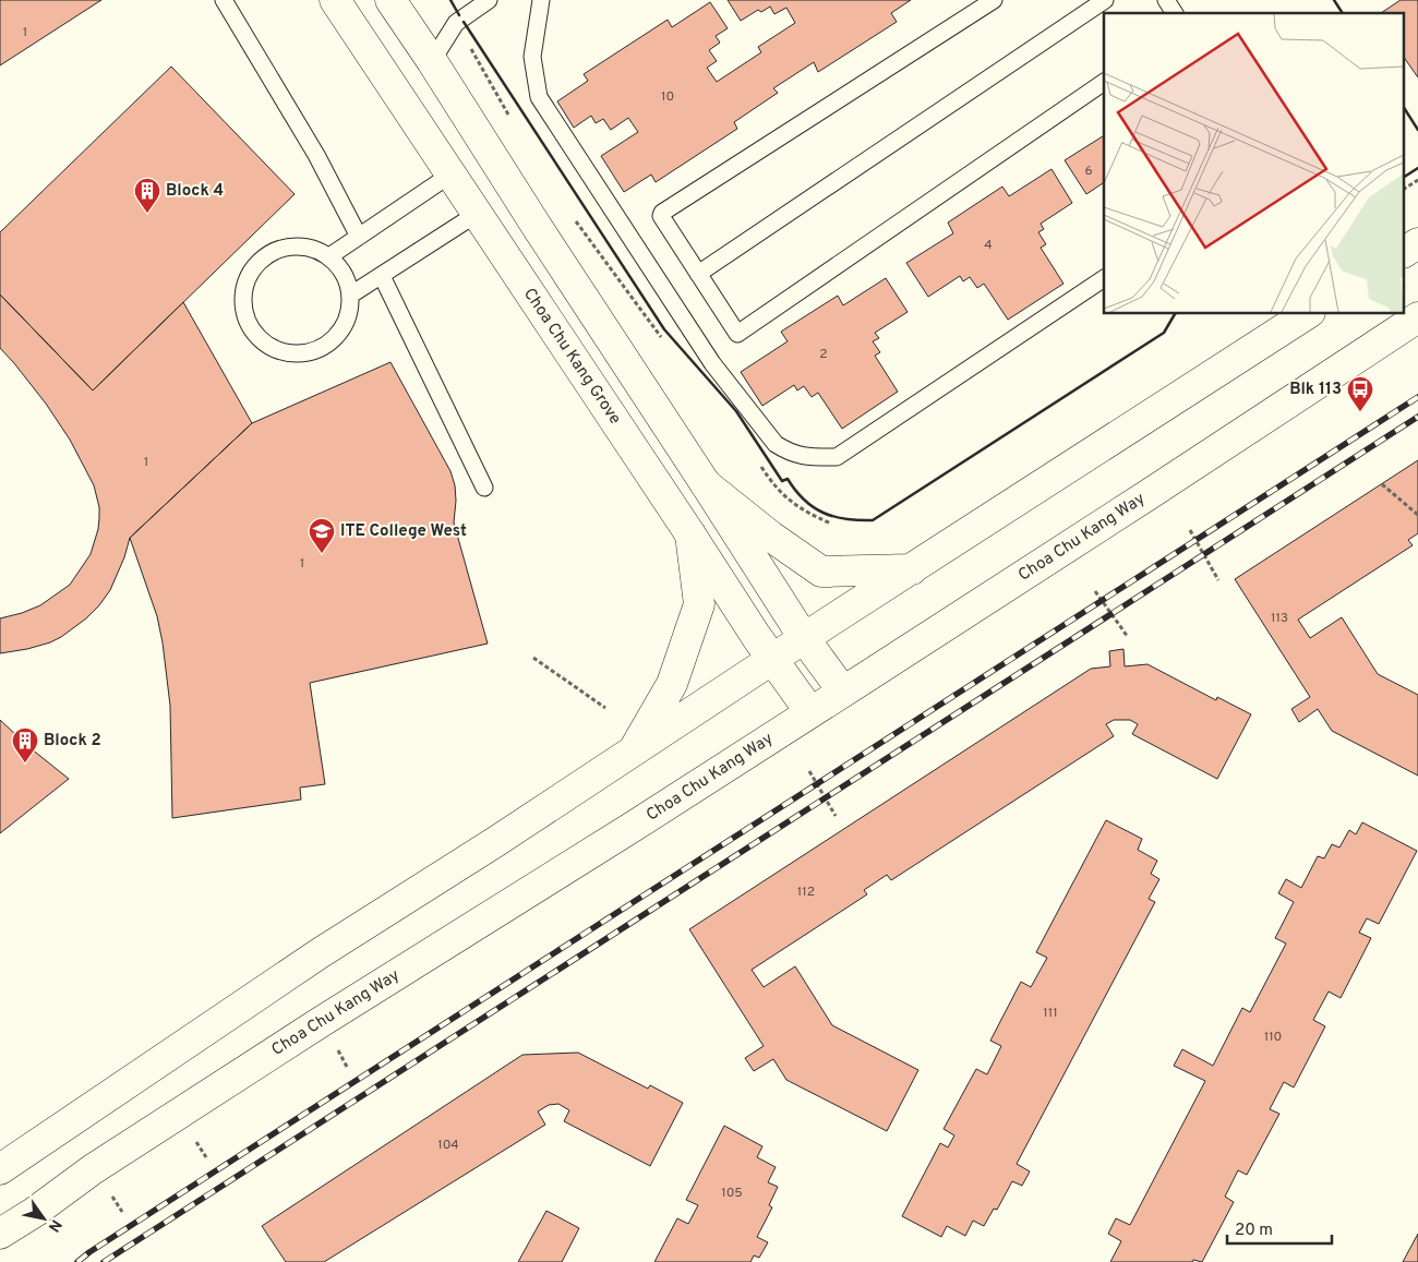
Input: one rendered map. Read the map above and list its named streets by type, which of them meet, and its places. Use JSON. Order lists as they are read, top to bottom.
{
  "streets": {
    "main road": ["Choa Chu Kang Grove", "Choa Chu Kang Way"]
  },
  "crossings": [
    ["Choa Chu Kang Grove", "Choa Chu Kang Way"]
  ],
  "places": {
    "building": ["Block 4", "Block 2"],
    "bus stop": ["Blk 113"],
    "school or university": ["ITE College West"]
  },
  "house_numbers": [
    "1",
    "10",
    "6",
    "4",
    "2",
    "1",
    "1",
    "113",
    "112",
    "111",
    "110",
    "104",
    "105"
  ],
  "scale_bar": "20 m",
  "north": "bottom right"
}
